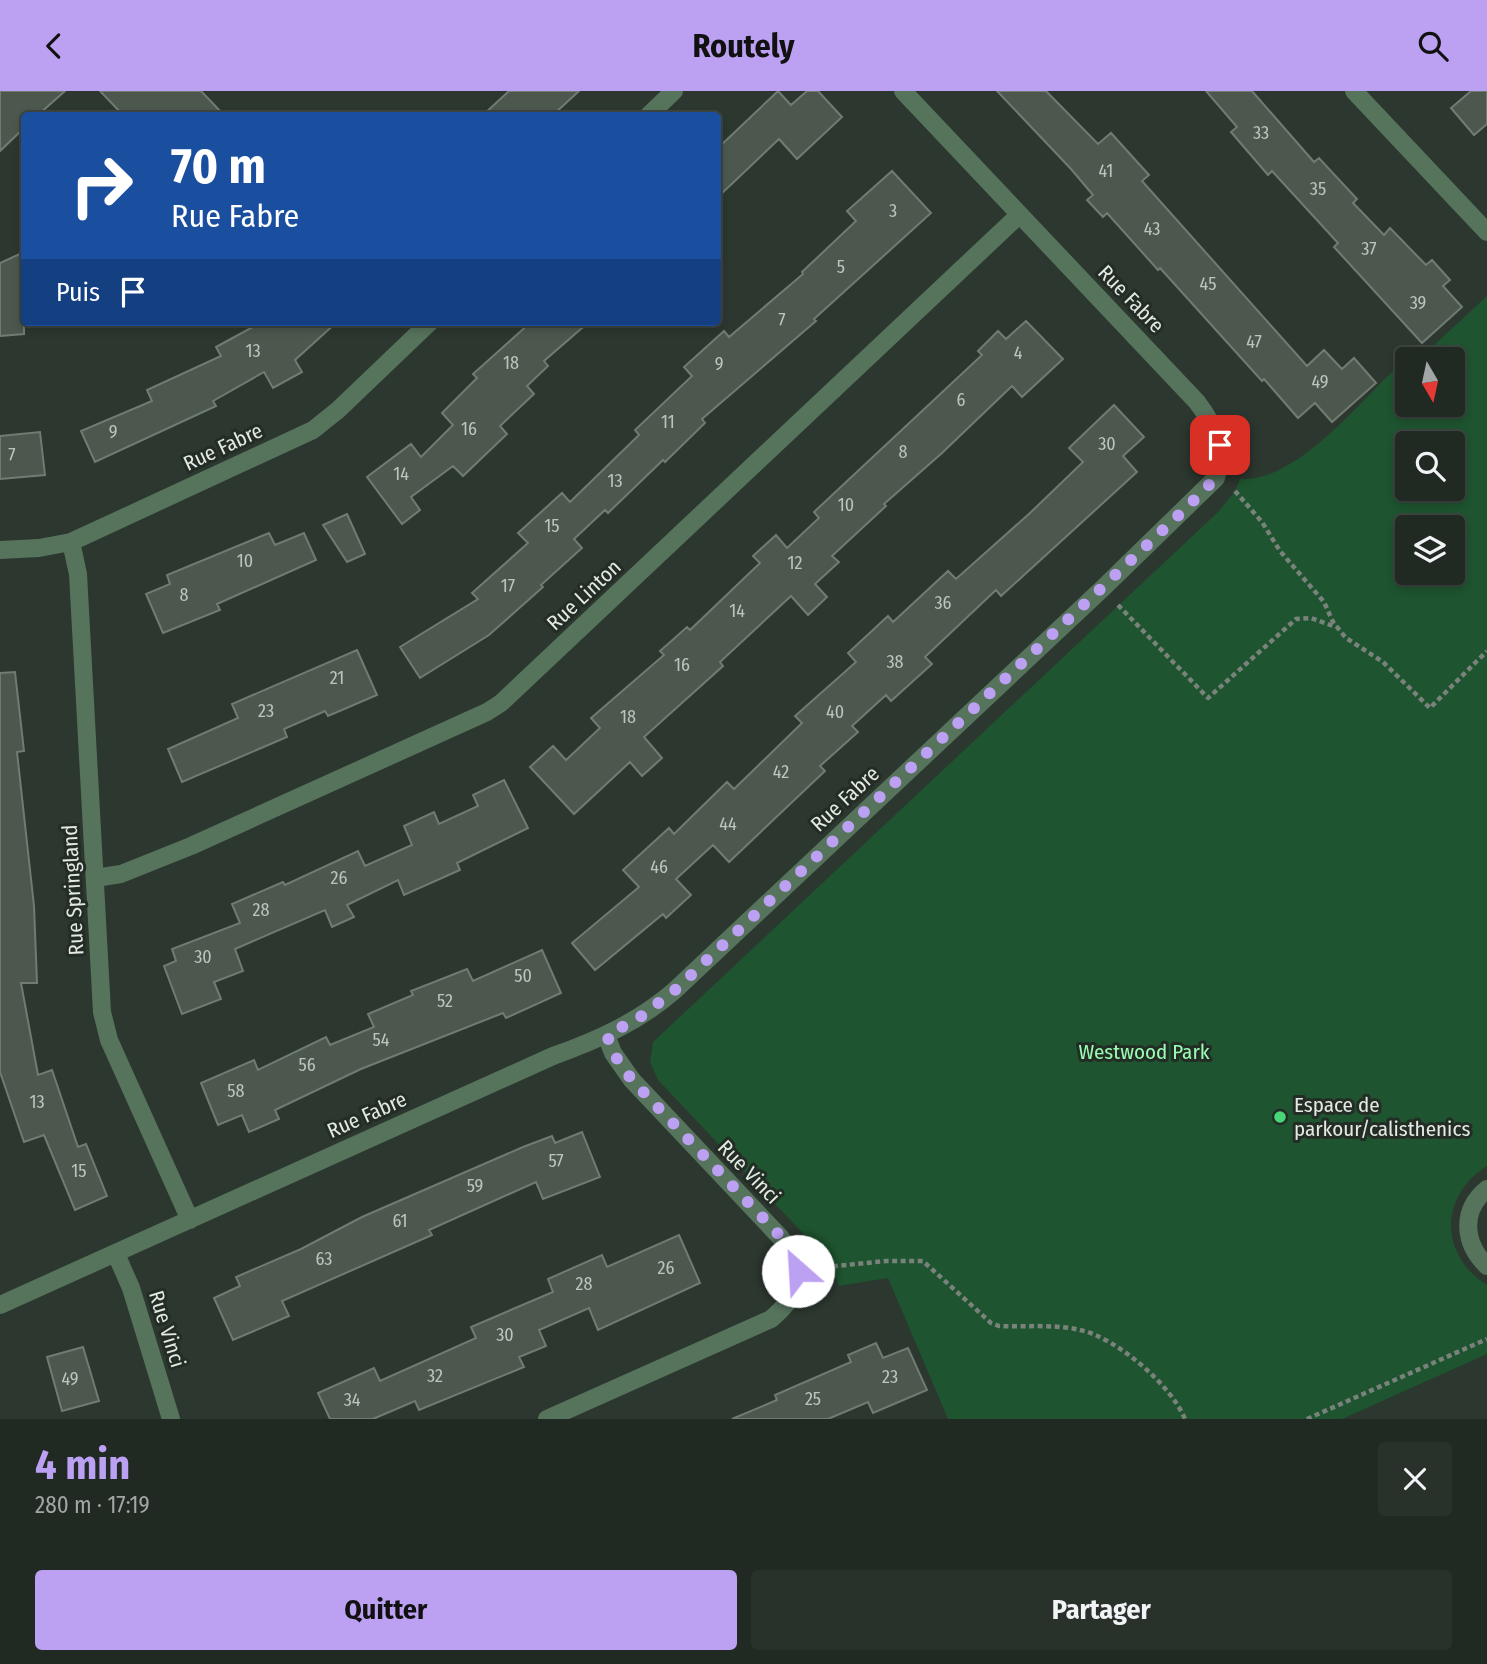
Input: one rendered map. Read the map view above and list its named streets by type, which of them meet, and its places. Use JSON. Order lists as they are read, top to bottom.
{
  "streets": {
    "street": [
      "Rue Fabre",
      "Rue Linton",
      "Rue Springland",
      "Rue Vinci"
    ]
  },
  "crossings": [
    ["Rue Fabre", "Rue Linton"],
    ["Rue Fabre", "Rue Springland"],
    ["Rue Fabre", "Rue Vinci"],
    ["Rue Linton", "Rue Springland"]
  ],
  "parks": ["Westwood Park"],
  "places": ["Espace de parkour/calisthenics"],
  "house_numbers": [
    "33",
    "41",
    "35",
    "3",
    "43",
    "37",
    "5",
    "45",
    "39",
    "7",
    "47",
    "13",
    "4",
    "18",
    "9",
    "49",
    "6",
    "11",
    "16",
    "9",
    "30",
    "8",
    "7",
    "14",
    "13",
    "10",
    "15",
    "10",
    "12",
    "17",
    "8",
    "36",
    "14",
    "38",
    "16",
    "21",
    "23",
    "40",
    "18",
    "42",
    "44",
    "46",
    "26",
    "28",
    "30",
    "50",
    "52",
    "54",
    "56",
    "58",
    "13",
    "57",
    "15",
    "59",
    "61",
    "63",
    "26",
    "28",
    "30",
    "32",
    "23",
    "49",
    "25",
    "34"
  ],
  "north": "bottom",
  "page": {
    "header": "Routely",
    "turn": ["70 m", "Rue Fabre"],
    "then": "Puis",
    "heading": ["4 min", "280 m · 17:19"],
    "buttons": ["Quitter", "Partager"]
  }
}
